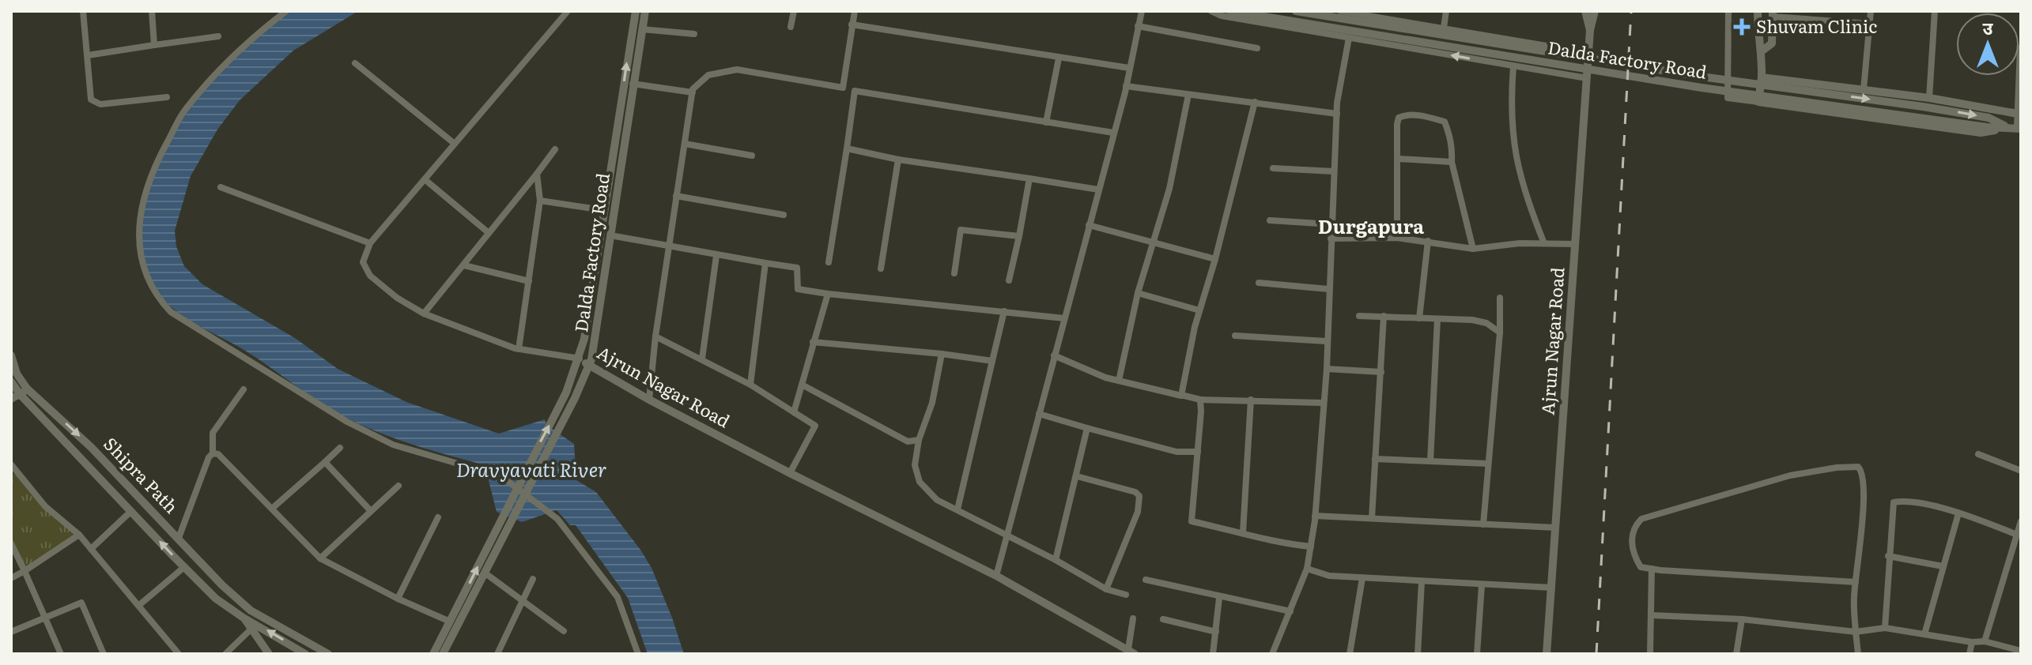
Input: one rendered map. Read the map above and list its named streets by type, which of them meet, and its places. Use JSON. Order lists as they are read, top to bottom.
{
  "streets": {
    "street": ["Dalda Factory Road", "Ajrun Nagar Road", "Shipra Path"]
  },
  "crossings": [
    ["Dalda Factory Road", "Ajrun Nagar Road"]
  ],
  "districts": ["Durgapura"],
  "water": ["Dravyavati River"],
  "places": {
    "health": ["Shuvam Clinic"]
  },
  "north": "top"
}
